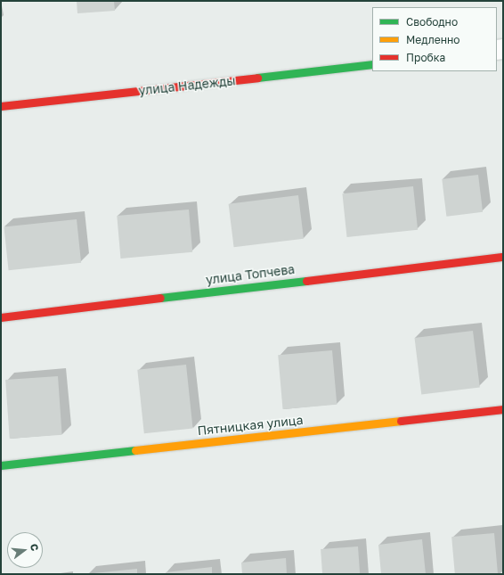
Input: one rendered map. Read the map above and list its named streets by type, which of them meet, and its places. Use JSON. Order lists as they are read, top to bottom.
{
  "streets": {
    "street": ["улица Надежды", "улица Топчева", "Пятницкая улица"]
  },
  "legend": ["Свободно", "Медленно", "Пробка"],
  "north": "right"
}
